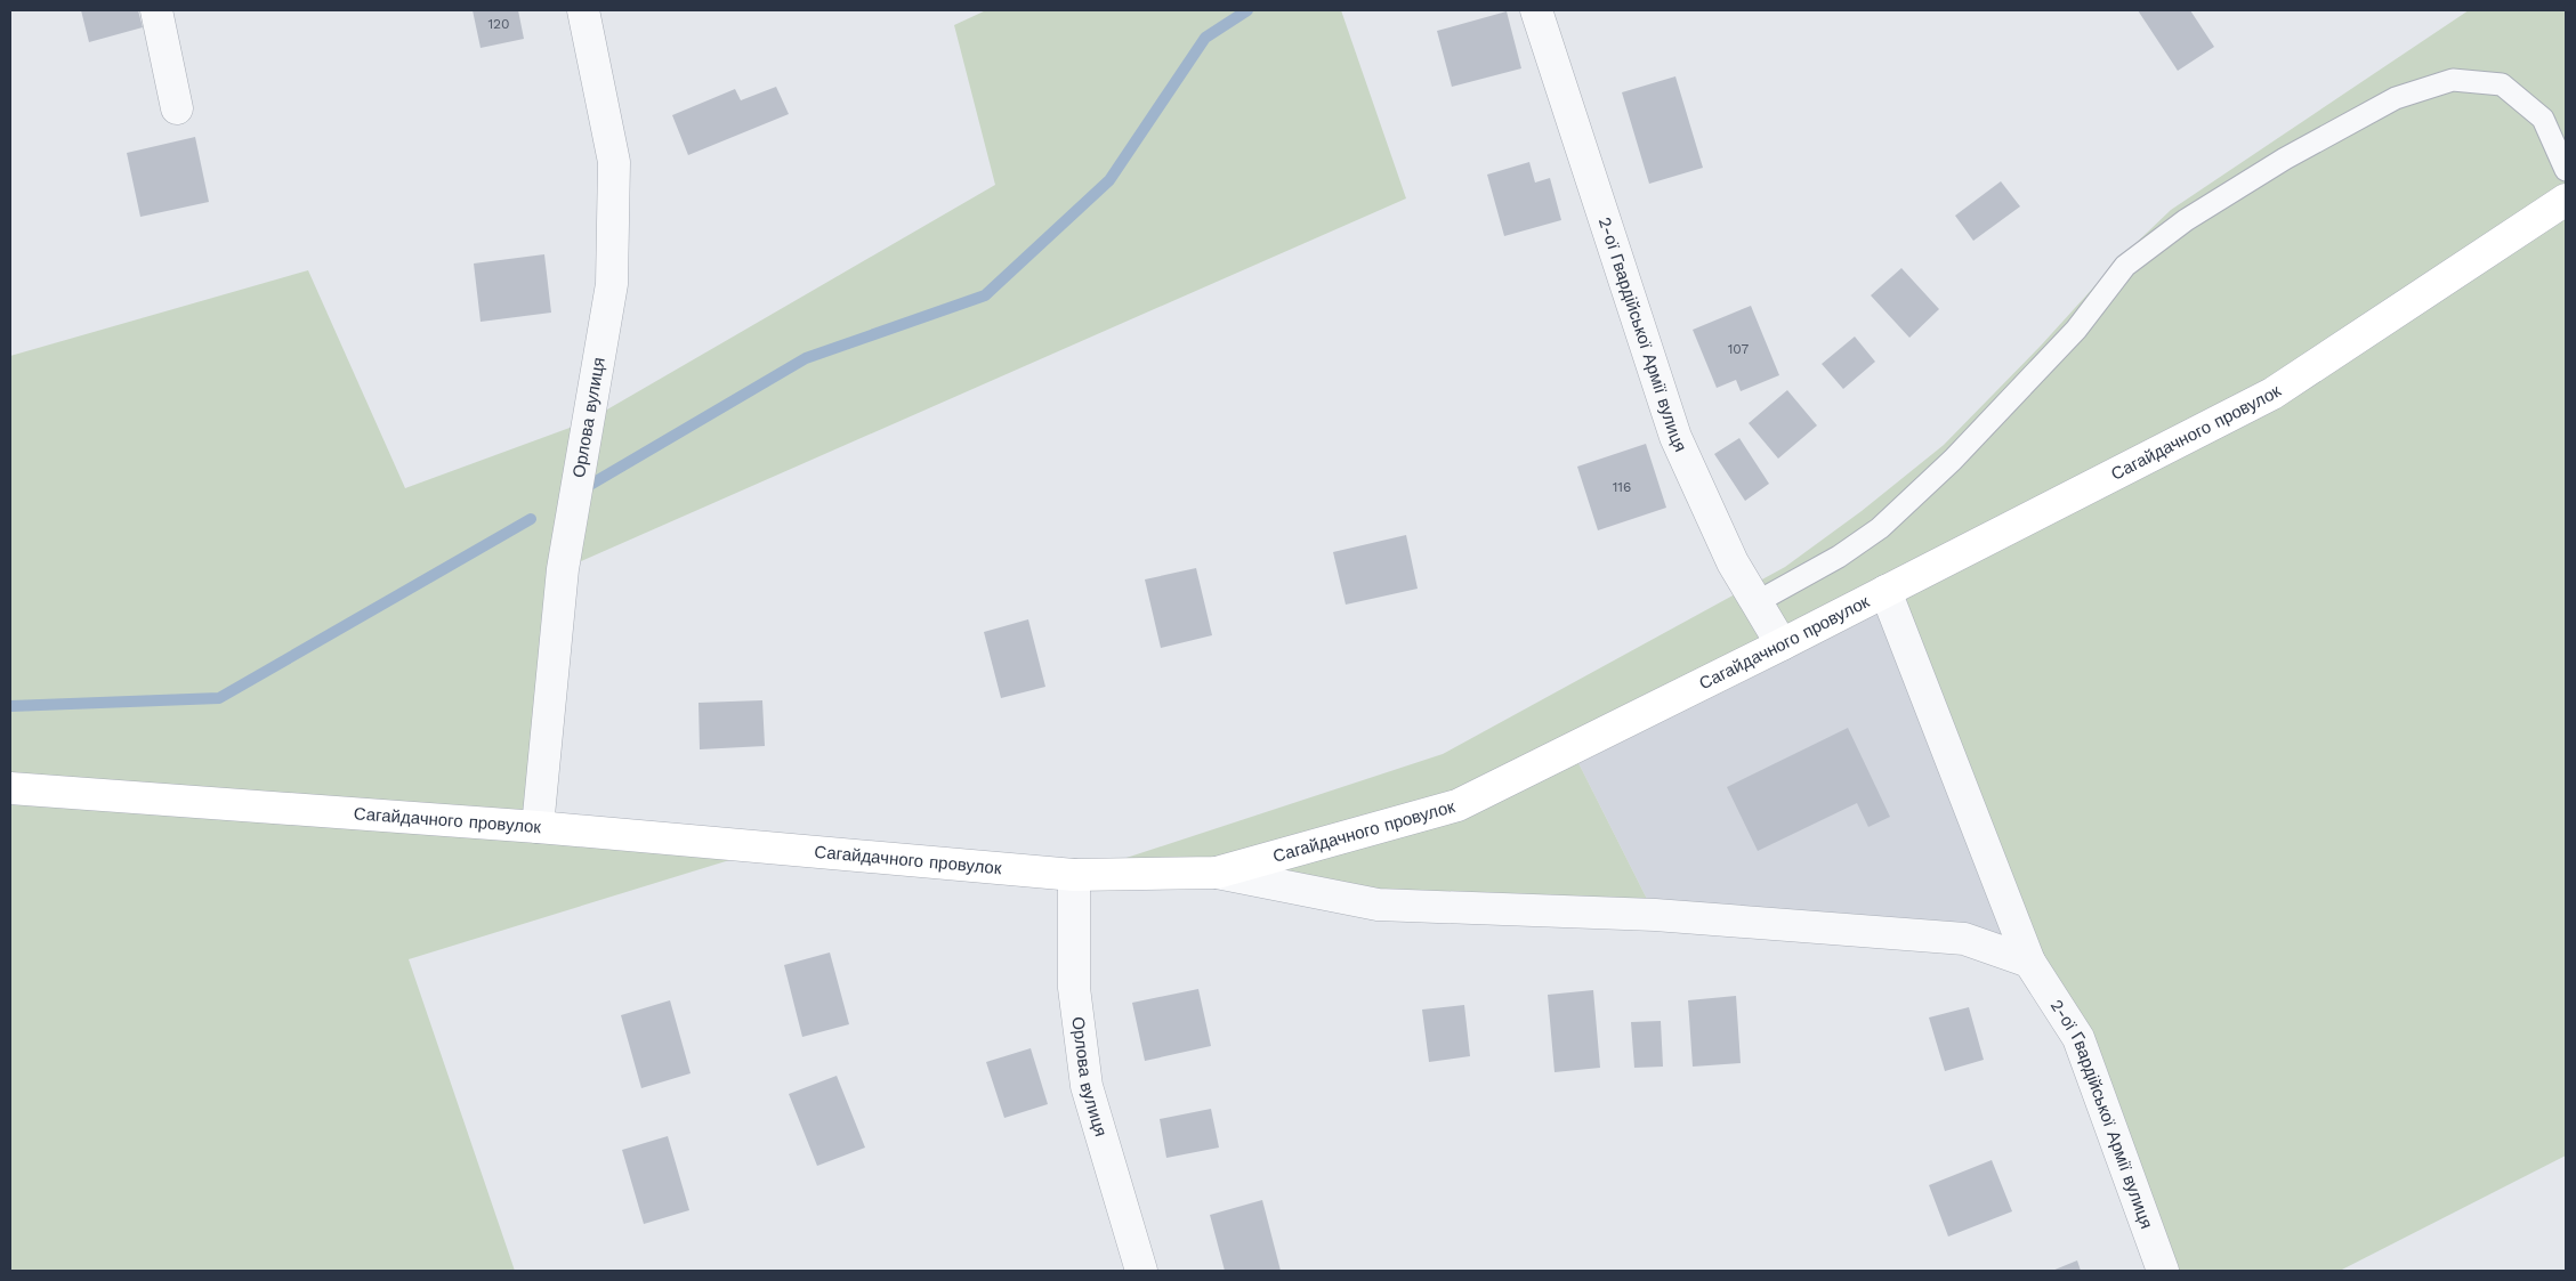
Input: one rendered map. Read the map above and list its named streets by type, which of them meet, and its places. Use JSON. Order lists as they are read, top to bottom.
{
  "streets": {
    "street": ["2-ої Гвардійської Армії вулиця", "Орлова вулиця", "Сагайдачного провулок"]
  },
  "crossings": [
    ["2-ої Гвардійської Армії вулиця", "Сагайдачного провулок"],
    ["Орлова вулиця", "Сагайдачного провулок"]
  ],
  "house_numbers": ["120", "107", "116"]
}
